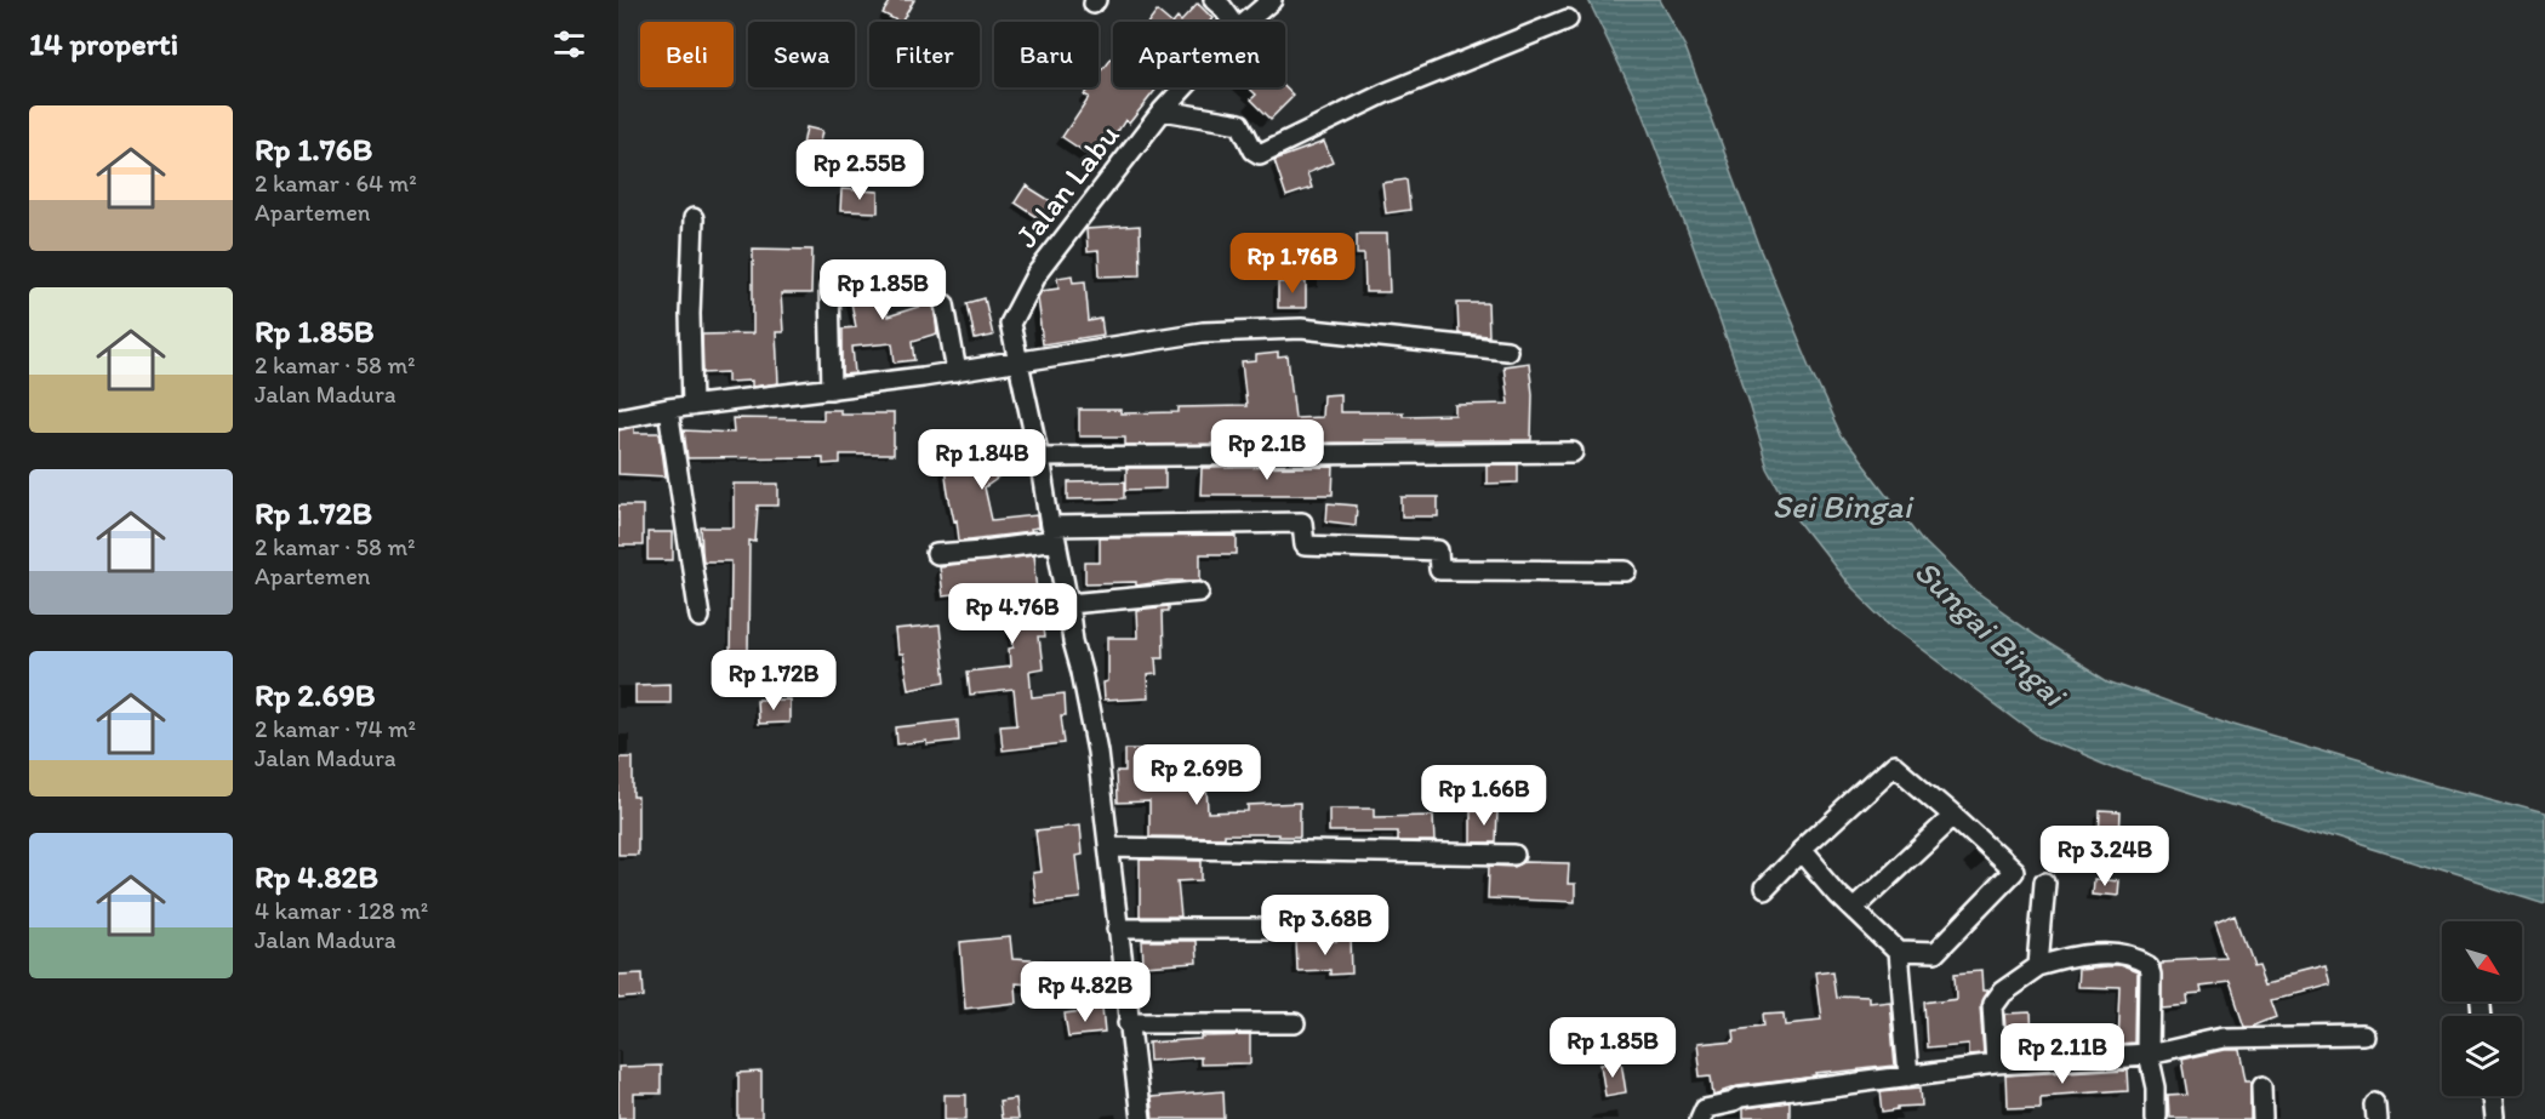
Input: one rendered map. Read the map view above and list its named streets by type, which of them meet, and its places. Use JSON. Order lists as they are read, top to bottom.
{
  "streets": {
    "street": ["Jalan Labu"]
  },
  "water": ["Sei Bingai", "Sungai Bingai"],
  "north": "bottom right",
  "page": {
    "heading": "14 properti",
    "chip": [
      "Beli",
      "Sewa",
      "Filter",
      "Baru",
      "Apartemen"
    ],
    "list": [
      {
        "name": "Rp 1.76B",
        "note": "2 kamar · 64 m² · Apartemen"
      },
      {
        "name": "Rp 1.85B",
        "note": "2 kamar · 58 m² · Jalan Madura"
      },
      {
        "name": "Rp 1.72B",
        "note": "2 kamar · 58 m² · Apartemen"
      },
      {
        "name": "Rp 2.69B",
        "note": "2 kamar · 74 m² · Jalan Madura"
      },
      {
        "name": "Rp 4.82B",
        "note": "4 kamar · 128 m² · Jalan Madura"
      }
    ],
    "price": [
      "Rp 2.55B",
      "Rp 1.76B",
      "Rp 1.85B",
      "Rp 2.1B",
      "Rp 1.84B",
      "Rp 4.76B",
      "Rp 1.72B",
      "Rp 2.69B",
      "Rp 1.66B",
      "Rp 3.24B",
      "Rp 3.68B",
      "Rp 4.82B",
      "Rp 1.85B",
      "Rp 2.11B"
    ]
  }
}
